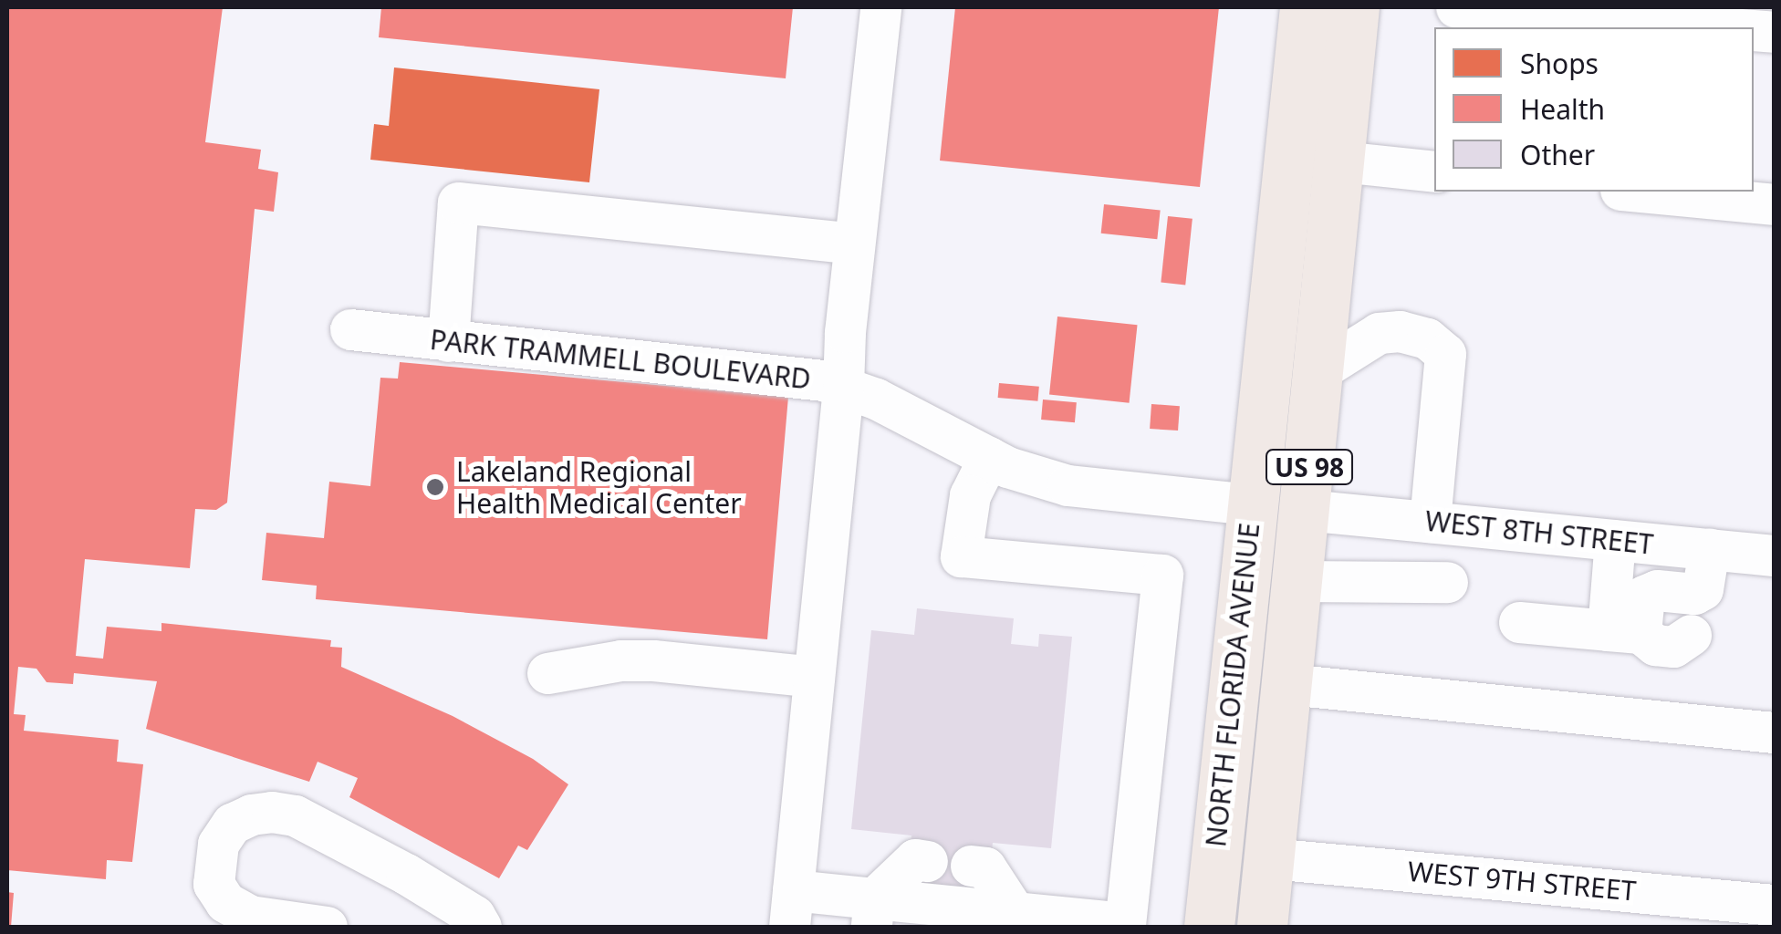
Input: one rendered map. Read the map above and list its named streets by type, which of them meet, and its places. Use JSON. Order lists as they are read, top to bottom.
{
  "streets": {
    "main road": ["US 98", "NORTH FLORIDA AVENUE"],
    "street": ["PARK TRAMMELL BOULEVARD", "WEST 8TH STREET", "WEST 9TH STREET"]
  },
  "crossings": [
    ["PARK TRAMMELL BOULEVARD", "NORTH FLORIDA AVENUE"],
    ["WEST 8TH STREET", "NORTH FLORIDA AVENUE"],
    ["NORTH FLORIDA AVENUE", "WEST 9TH STREET"]
  ],
  "places": ["Lakeland Regional Health Medical Center"],
  "legend": ["Shops", "Health", "Other"]
}
